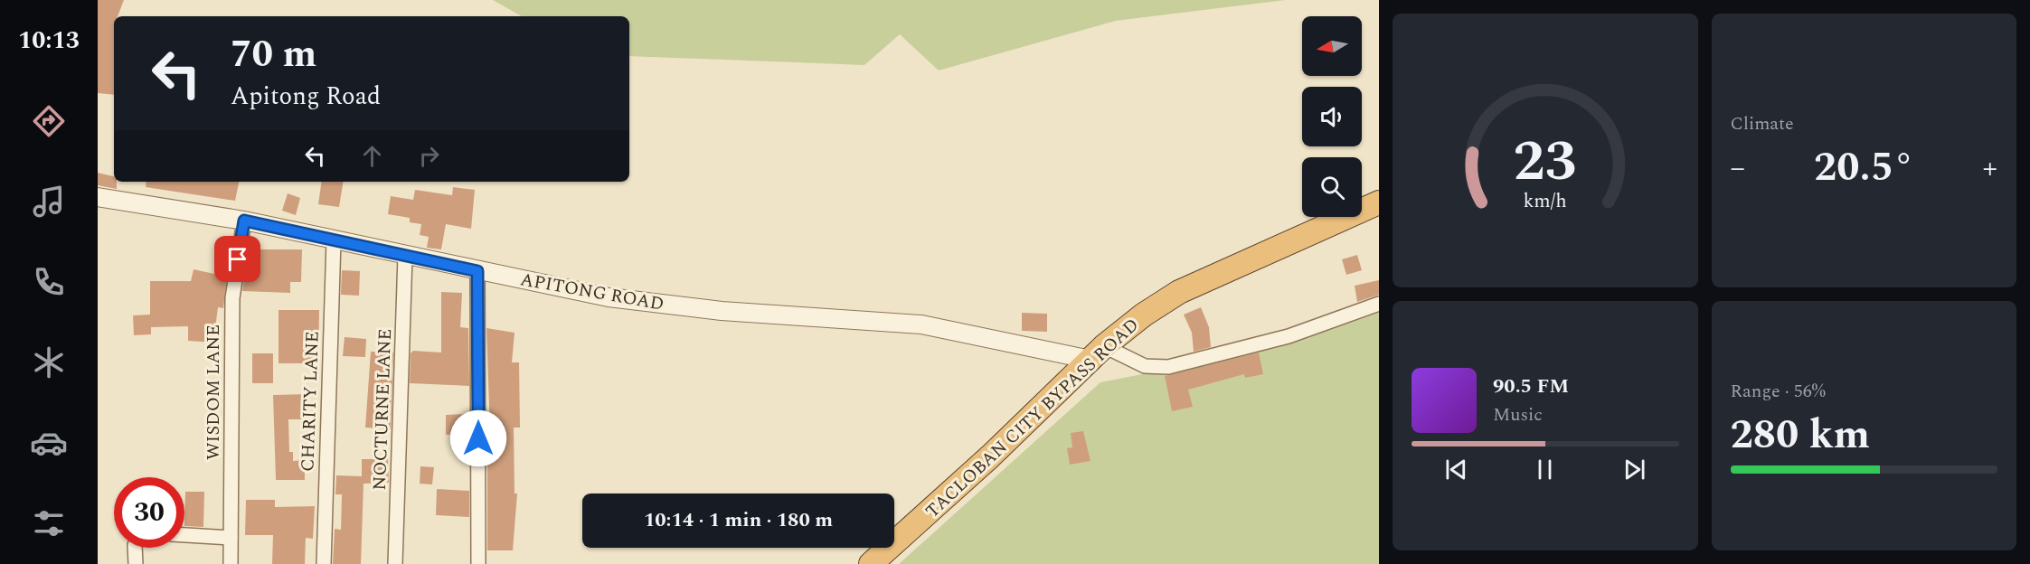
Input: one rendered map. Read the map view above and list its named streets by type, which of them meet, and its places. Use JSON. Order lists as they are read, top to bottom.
{
  "streets": {
    "highway": ["TACLOBAN CITY BYPASS ROAD"],
    "street": [
      "APITONG ROAD",
      "WISDOM LANE",
      "CHARITY LANE",
      "NOCTURNE LANE"
    ]
  },
  "crossings": [
    ["APITONG ROAD", "WISDOM LANE"],
    ["APITONG ROAD", "CHARITY LANE"],
    ["APITONG ROAD", "NOCTURNE LANE"],
    ["APITONG ROAD", "TACLOBAN CITY BYPASS ROAD"]
  ],
  "north": "left",
  "page": {
    "tabs": "10:13",
    "tile": [
      "Climate",
      ["Range · 56%", "280 km"]
    ],
    "turn": ["70 m", "Apitong Road"],
    "heat": ["−", "20.5°", "+"],
    "song": ["90.5 FM", "Music"],
    "limit": "30",
    "trip": "10:14 · 1 min · 180 m",
    "gauge": ["23", "km/h"]
  }
}
